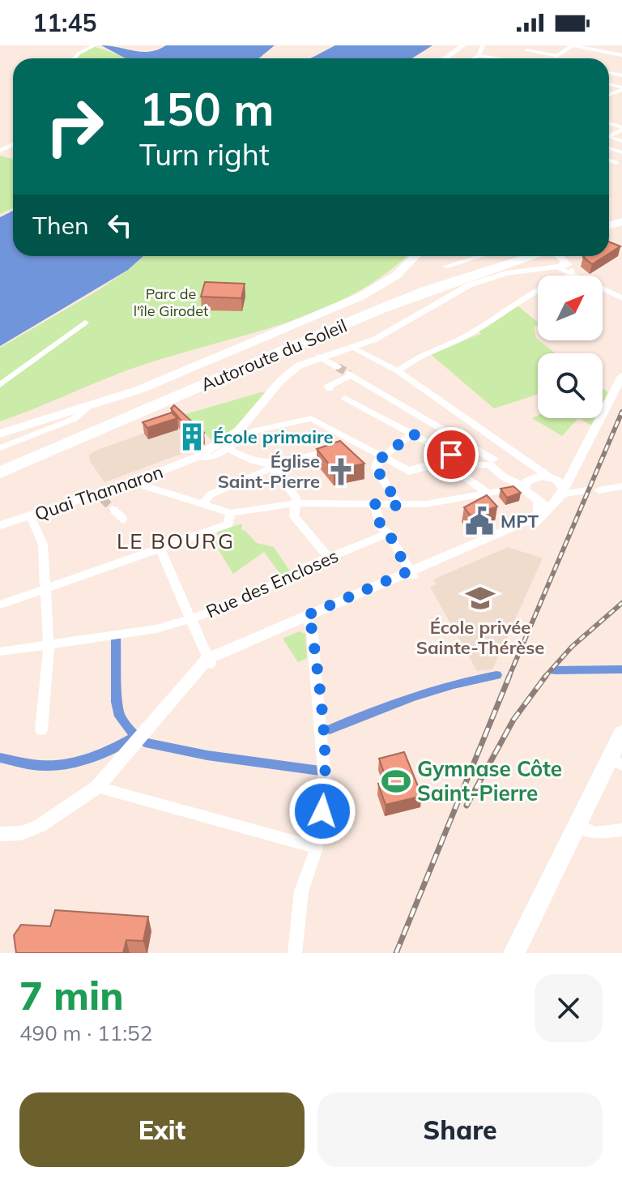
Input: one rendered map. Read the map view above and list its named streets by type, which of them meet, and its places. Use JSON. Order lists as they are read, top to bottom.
{
  "streets": {
    "highway": ["Autoroute du Soleil"],
    "street": ["Quai Thannaron", "Rue des Encloses"]
  },
  "crossings": [
    ["Autoroute du Soleil", "Quai Thannaron"]
  ],
  "districts": ["LE BOURG"],
  "parks": ["Parc de l'île Girodet"],
  "places": {
    "building": ["École primaire"],
    "church": ["Église Saint-Pierre"],
    "public building": ["MPT"],
    "school or university": ["École privée Sainte-Thérèse"],
    "sports": ["Gymnase Côte Saint-Pierre"]
  },
  "north": "top right",
  "page": {
    "status": "11:45",
    "turn": ["150 m", "Turn right"],
    "then": "Then",
    "heading": ["7 min", "490 m · 11:52"],
    "buttons": ["Exit", "Share"]
  }
}
